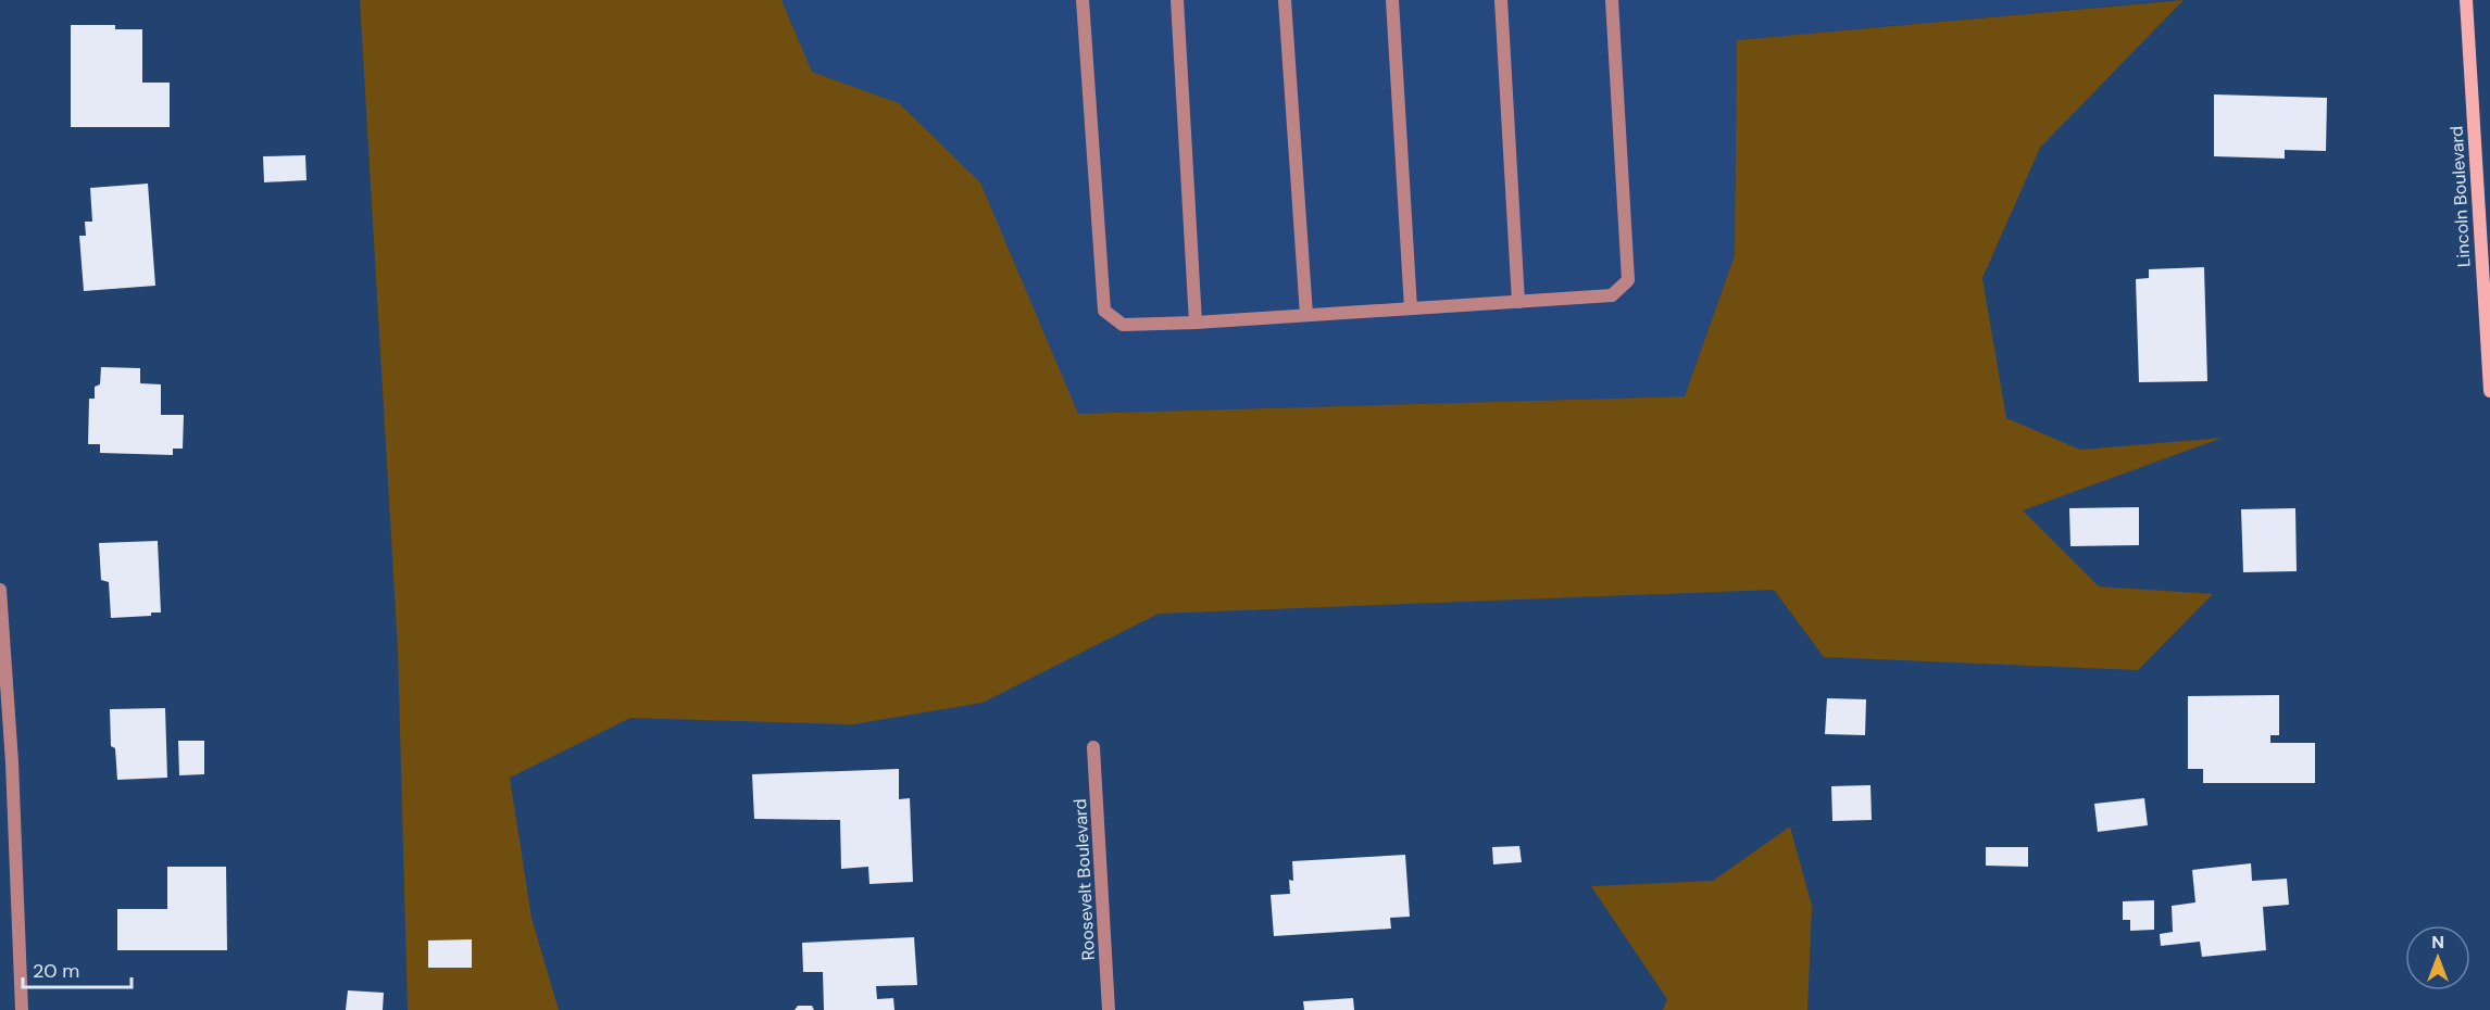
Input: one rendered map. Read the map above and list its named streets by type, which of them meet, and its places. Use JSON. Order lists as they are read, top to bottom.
{
  "streets": {
    "street": ["Lincoln Boulevard", "Roosevelt Boulevard"]
  },
  "scale_bar": "20 m",
  "north": "top"
}
